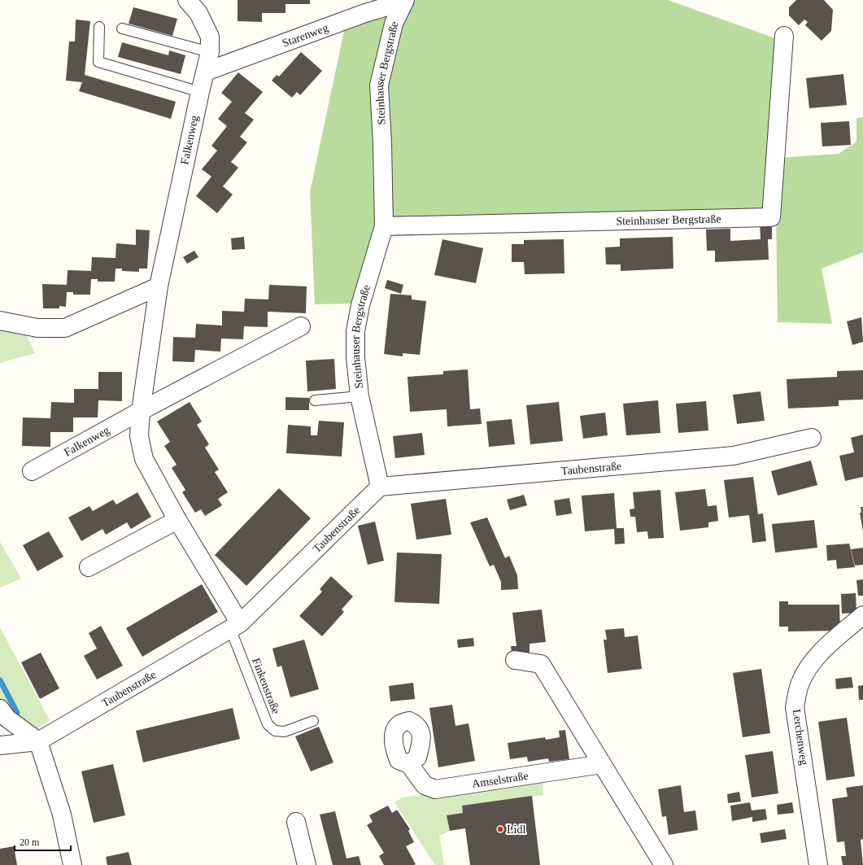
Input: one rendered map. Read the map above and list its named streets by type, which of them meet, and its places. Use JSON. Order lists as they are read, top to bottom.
{
  "streets": {
    "street": [
      "Starenweg",
      "Steinhauser Bergstraße",
      "Falkenweg",
      "Taubenstraße",
      "Lerchenweg",
      "Amselstraße"
    ],
    "lane": ["Finkenstraße"]
  },
  "crossings": [
    ["Starenweg", "Steinhauser Bergstraße"],
    ["Starenweg", "Falkenweg"],
    ["Steinhauser Bergstraße", "Taubenstraße"],
    ["Falkenweg", "Taubenstraße"],
    ["Falkenweg", "Finkenstraße"],
    ["Taubenstraße", "Finkenstraße"]
  ],
  "places": ["Lidl"],
  "scale_bar": "20 m"
}
